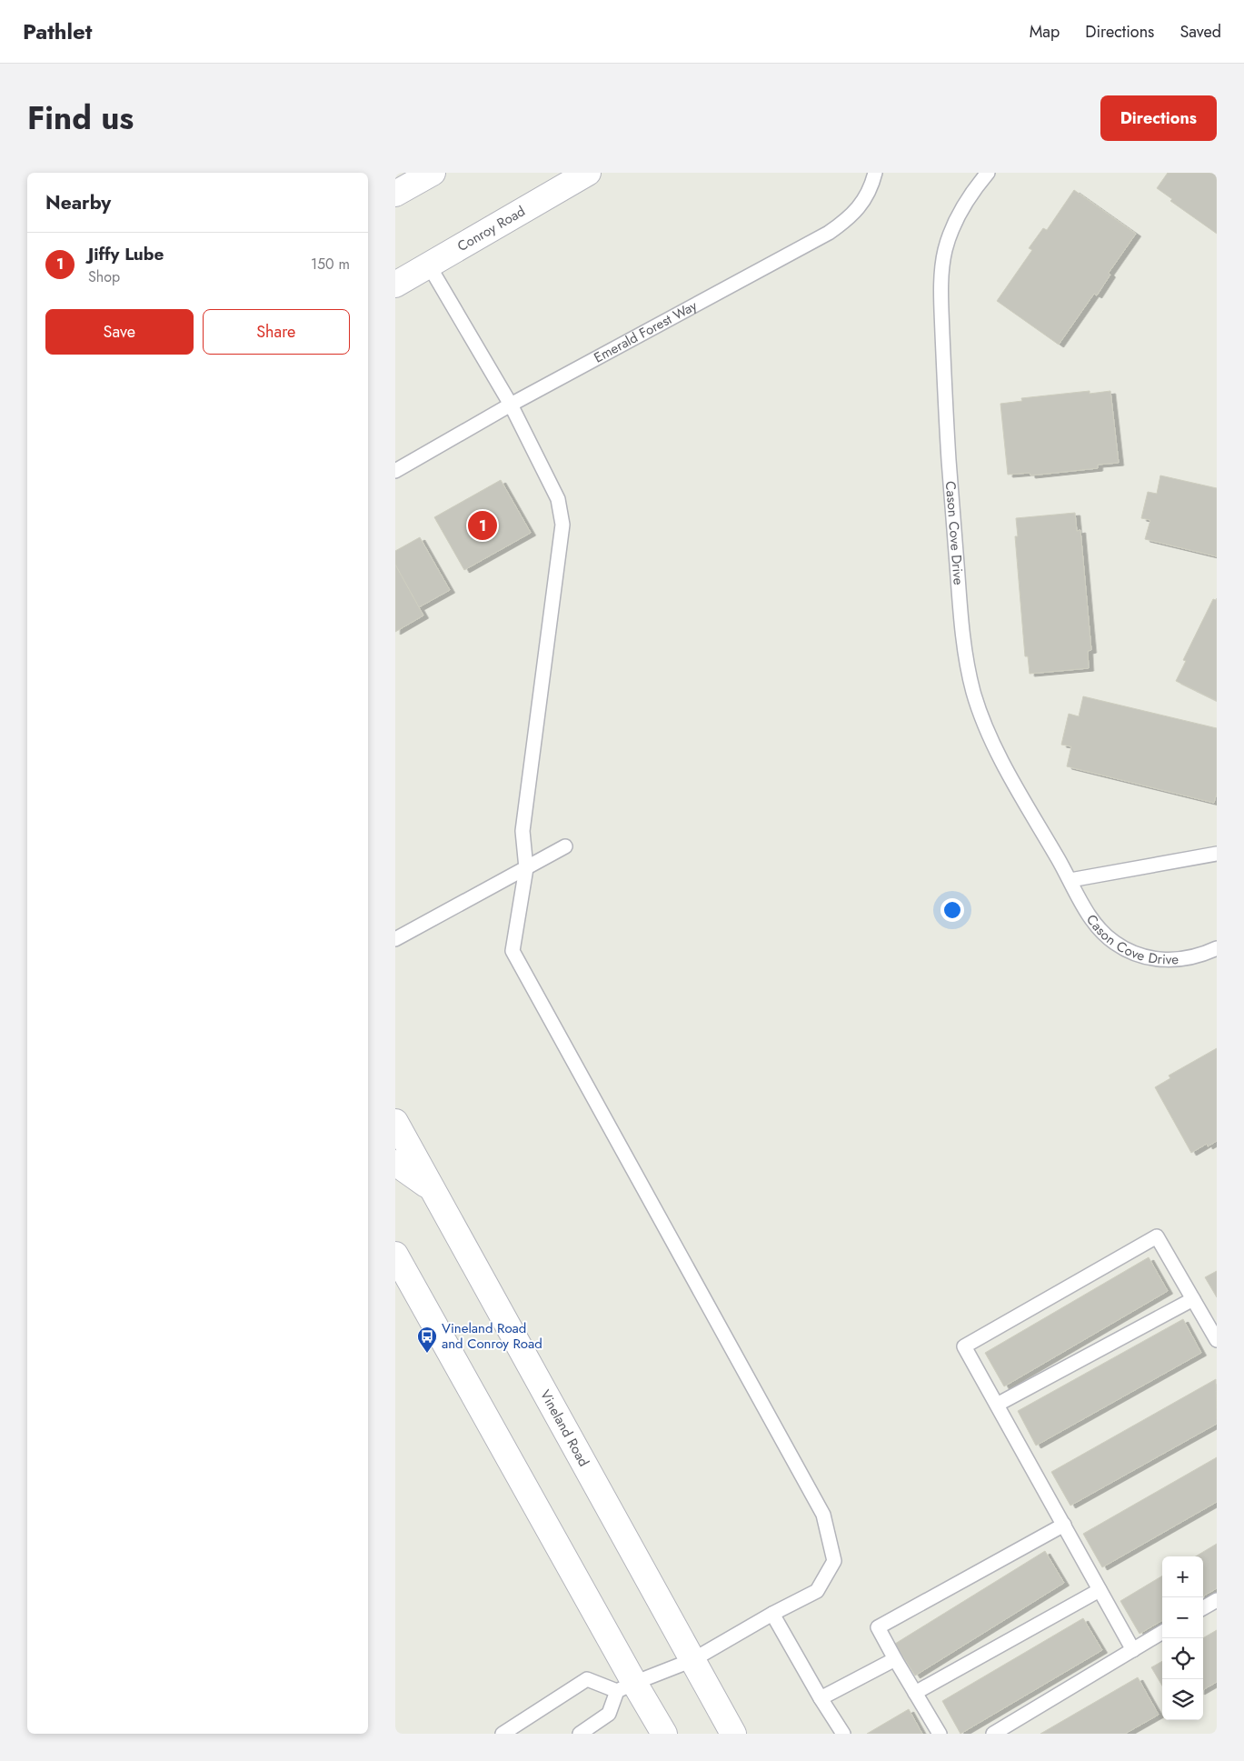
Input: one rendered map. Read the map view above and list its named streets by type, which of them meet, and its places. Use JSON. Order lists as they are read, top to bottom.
{
  "streets": {
    "street": ["Conroy Road", "Vineland Road"],
    "lane": ["Emerald Forest Way", "Cason Cove Drive"]
  },
  "places": {
    "bus stop": ["Vineland Road and Conroy Road"]
  },
  "page": {
    "header": "Pathlet",
    "nav": ["Map", "Directions", "Saved"],
    "title": "Find us",
    "buttons": [
      "Directions",
      ["Save", "Share"]
    ],
    "heading": "Nearby",
    "list": [
      {
        "mark": "1",
        "name": "Jiffy Lube",
        "note": "Shop",
        "value": "150 m"
      }
    ],
    "pins": "1",
    "map_buttons": ["+", "−"]
  }
}
